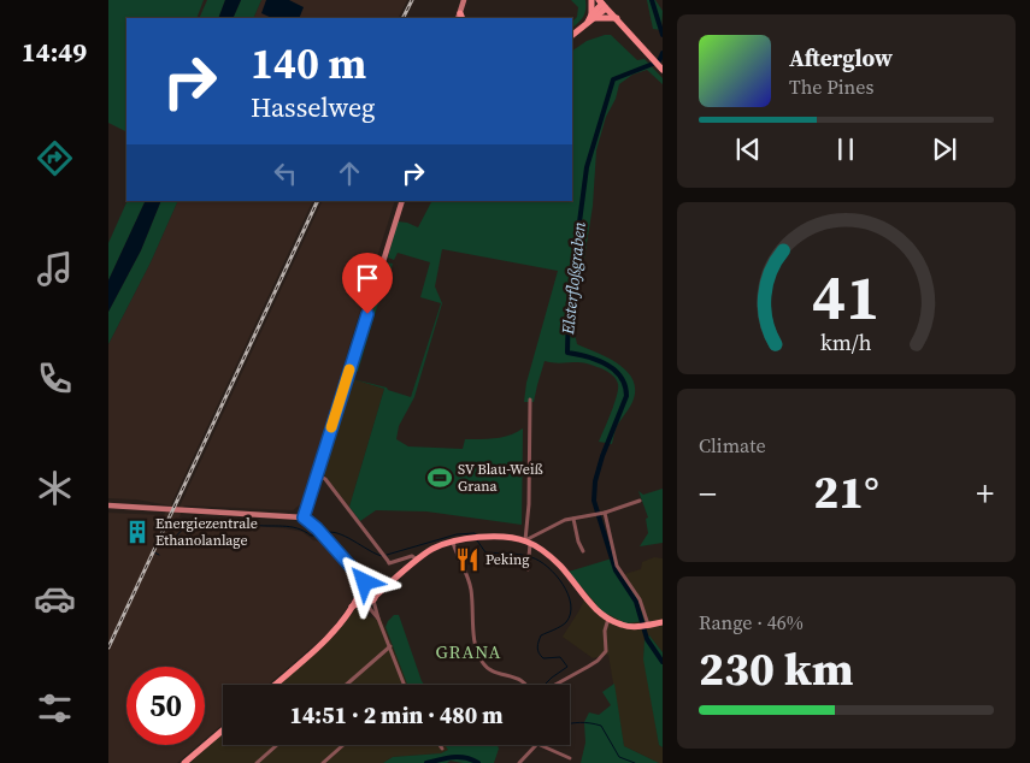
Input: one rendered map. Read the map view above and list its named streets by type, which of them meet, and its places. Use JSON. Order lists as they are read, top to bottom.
{
  "districts": ["GRANA"],
  "water": ["Elsterfloßgraben"],
  "places": {
    "sports": ["SV Blau-Weiß Grana"],
    "building": ["Energiezentrale Ethanolanlage"],
    "restaurant": ["Peking"]
  },
  "page": {
    "tabs": "14:49",
    "turn": ["140 m", "Hasselweg"],
    "song": ["Afterglow", "The Pines"],
    "tile": [
      "Climate",
      ["Range · 46%", "230 km"]
    ],
    "heat": ["−", "21°", "+"],
    "limit": "50",
    "trip": "14:51 · 2 min · 480 m",
    "gauge": ["41", "km/h"]
  }
}
